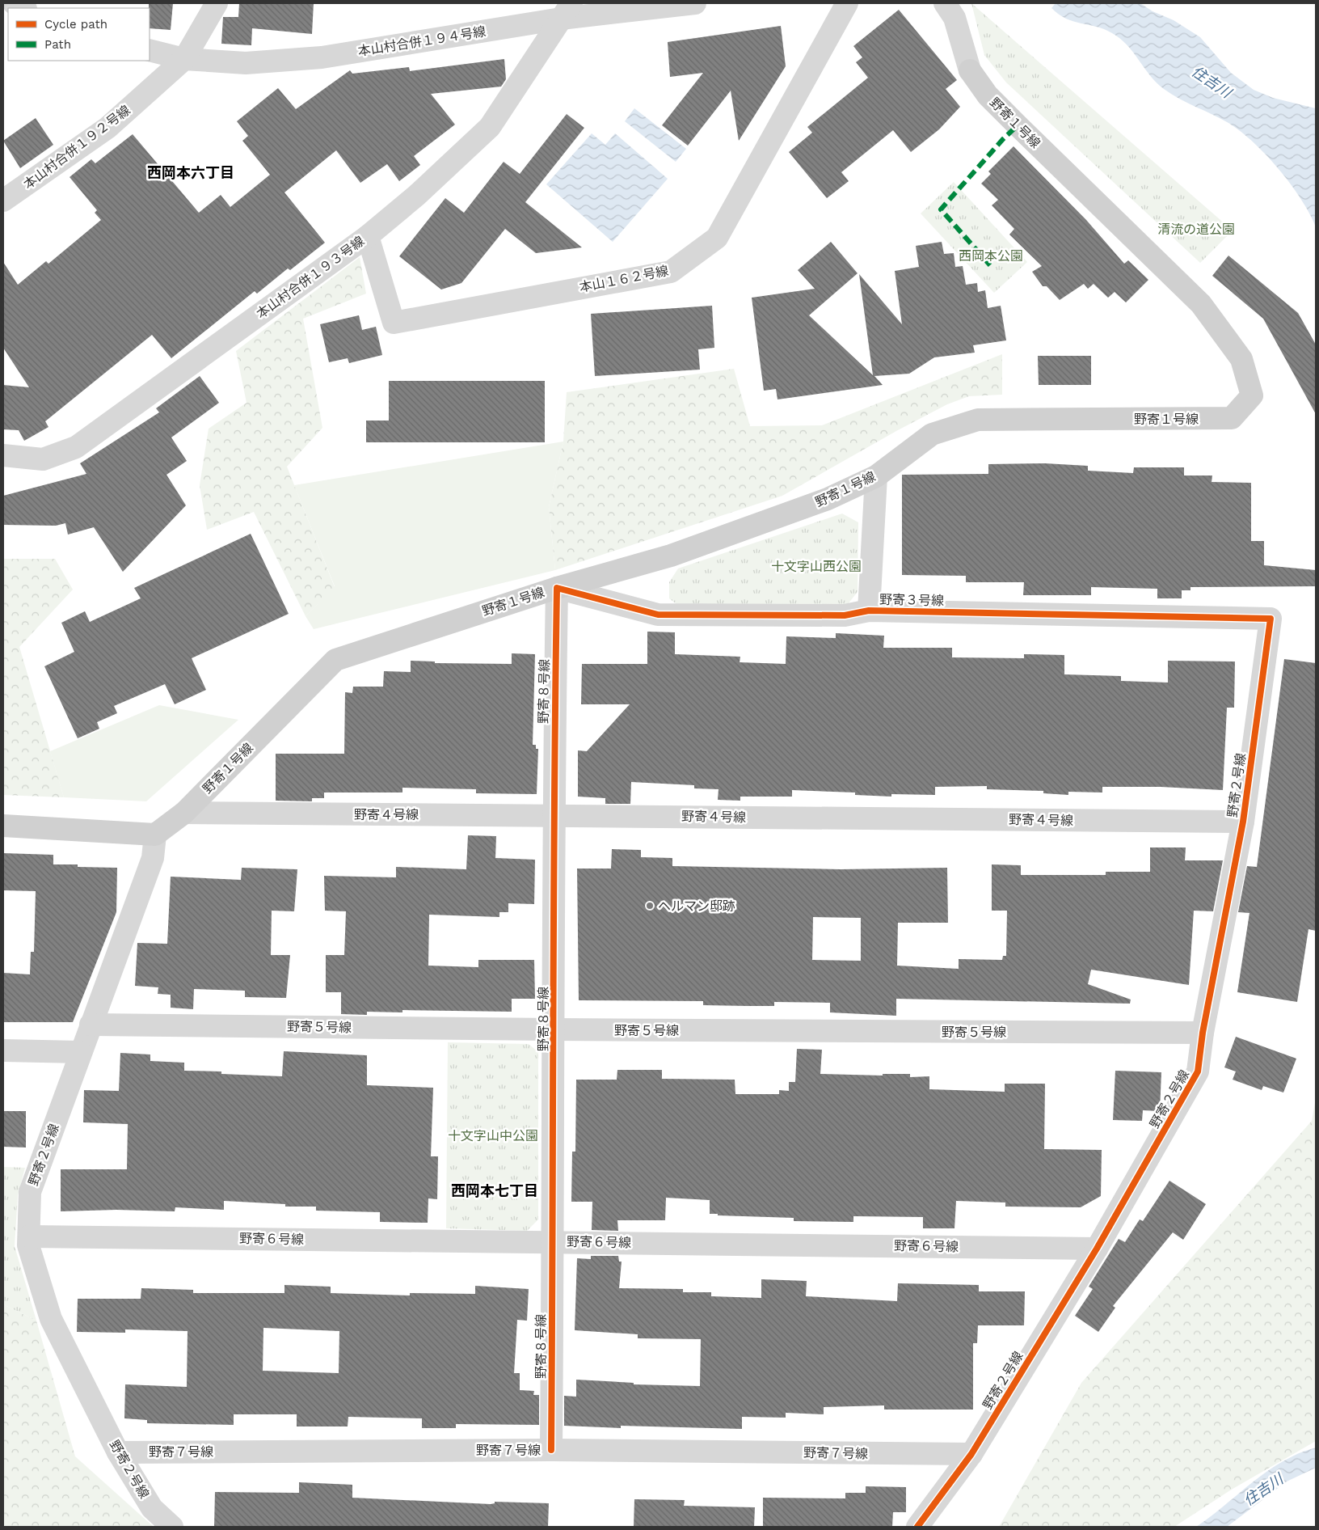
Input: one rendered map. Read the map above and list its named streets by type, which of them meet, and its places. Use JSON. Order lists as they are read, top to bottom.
{
  "streets": {
    "street": [
      "本山村合併１９４号線",
      "野寄１号線",
      "本山村合併１９２号線",
      "本山村合併１９３号線",
      "本山１６２号線",
      "野寄３号線",
      "野寄８号線",
      "野寄２号線",
      "野寄４号線",
      "野寄５号線",
      "野寄６号線",
      "野寄７号線"
    ]
  },
  "crossings": [
    ["本山村合併１９４号線", "本山村合併１９２号線"],
    ["本山村合併１９４号線", "本山村合併１９３号線"],
    ["野寄１号線", "野寄３号線"],
    ["野寄１号線", "野寄８号線"],
    ["野寄１号線", "野寄２号線"],
    ["野寄１号線", "野寄４号線"],
    ["本山村合併１９３号線", "本山１６２号線"],
    ["野寄３号線", "野寄８号線"],
    ["野寄３号線", "野寄２号線"],
    ["野寄８号線", "野寄４号線"],
    ["野寄８号線", "野寄５号線"],
    ["野寄８号線", "野寄６号線"],
    ["野寄８号線", "野寄７号線"],
    ["野寄２号線", "野寄４号線"],
    ["野寄２号線", "野寄５号線"],
    ["野寄２号線", "野寄６号線"],
    ["野寄２号線", "野寄７号線"]
  ],
  "districts": ["西岡本六丁目", "西岡本七丁目"],
  "water": ["住吉川"],
  "parks": [
    "清流の道公園",
    "西岡本公園",
    "十文字山西公園",
    "十文字山中公園"
  ],
  "places": ["ヘルマン邸跡"],
  "legend": ["Cycle path", "Path"]
}
